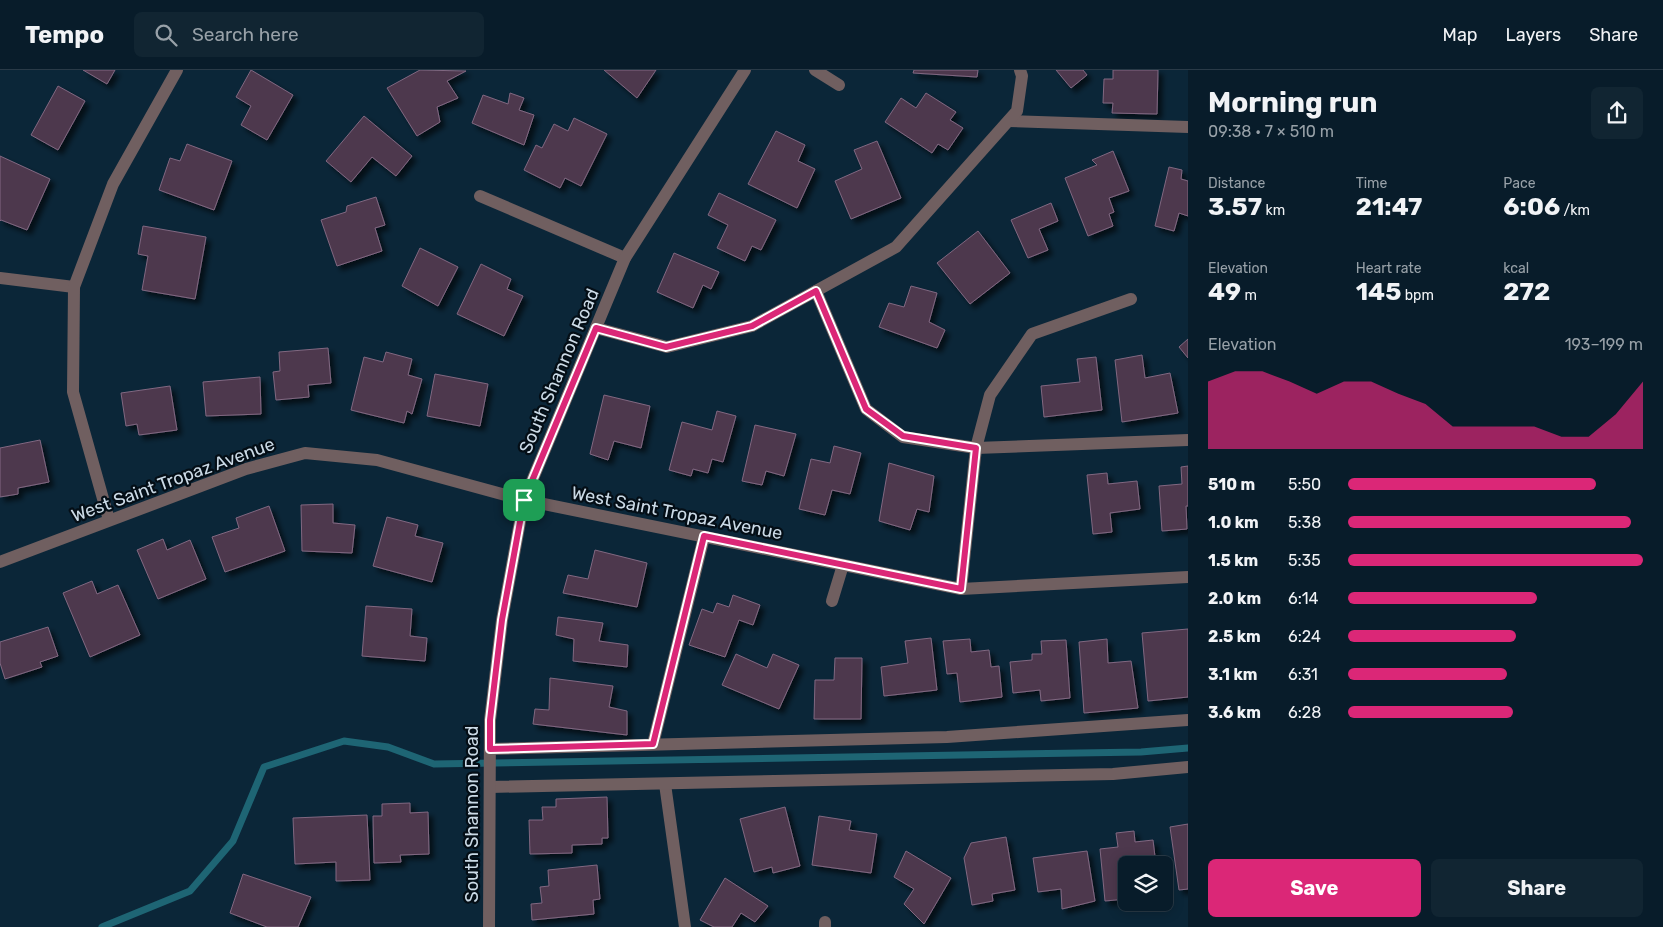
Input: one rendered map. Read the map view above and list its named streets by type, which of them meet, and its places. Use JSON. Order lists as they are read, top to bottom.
{
  "streets": {
    "street": ["South Shannon Road", "West Saint Tropaz Avenue"]
  },
  "crossings": [
    ["South Shannon Road", "West Saint Tropaz Avenue"]
  ],
  "page": {
    "header": "Tempo",
    "search": "Search here",
    "nav": ["Map", "Layers", "Share"],
    "heading": ["Morning run", "09:38 · 7 × 510 m"],
    "stats": [
      ["Distance", "3.57 km"],
      ["Time", "21:47"],
      ["Pace", "6:06 /km"],
      ["Elevation", "49 m"],
      ["Heart rate", "145 bpm"],
      ["kcal", "272"]
    ],
    "chart": ["Elevation", "193–199 m"],
    "list": [
      {
        "name": "510 m",
        "note": "5:50"
      },
      {
        "name": "1.0 km",
        "note": "5:38"
      },
      {
        "name": "1.5 km",
        "note": "5:35"
      },
      {
        "name": "2.0 km",
        "note": "6:14"
      },
      {
        "name": "2.5 km",
        "note": "6:24"
      },
      {
        "name": "3.1 km",
        "note": "6:31"
      },
      {
        "name": "3.6 km",
        "note": "6:28"
      }
    ],
    "buttons": ["Save", "Share"]
  }
}
